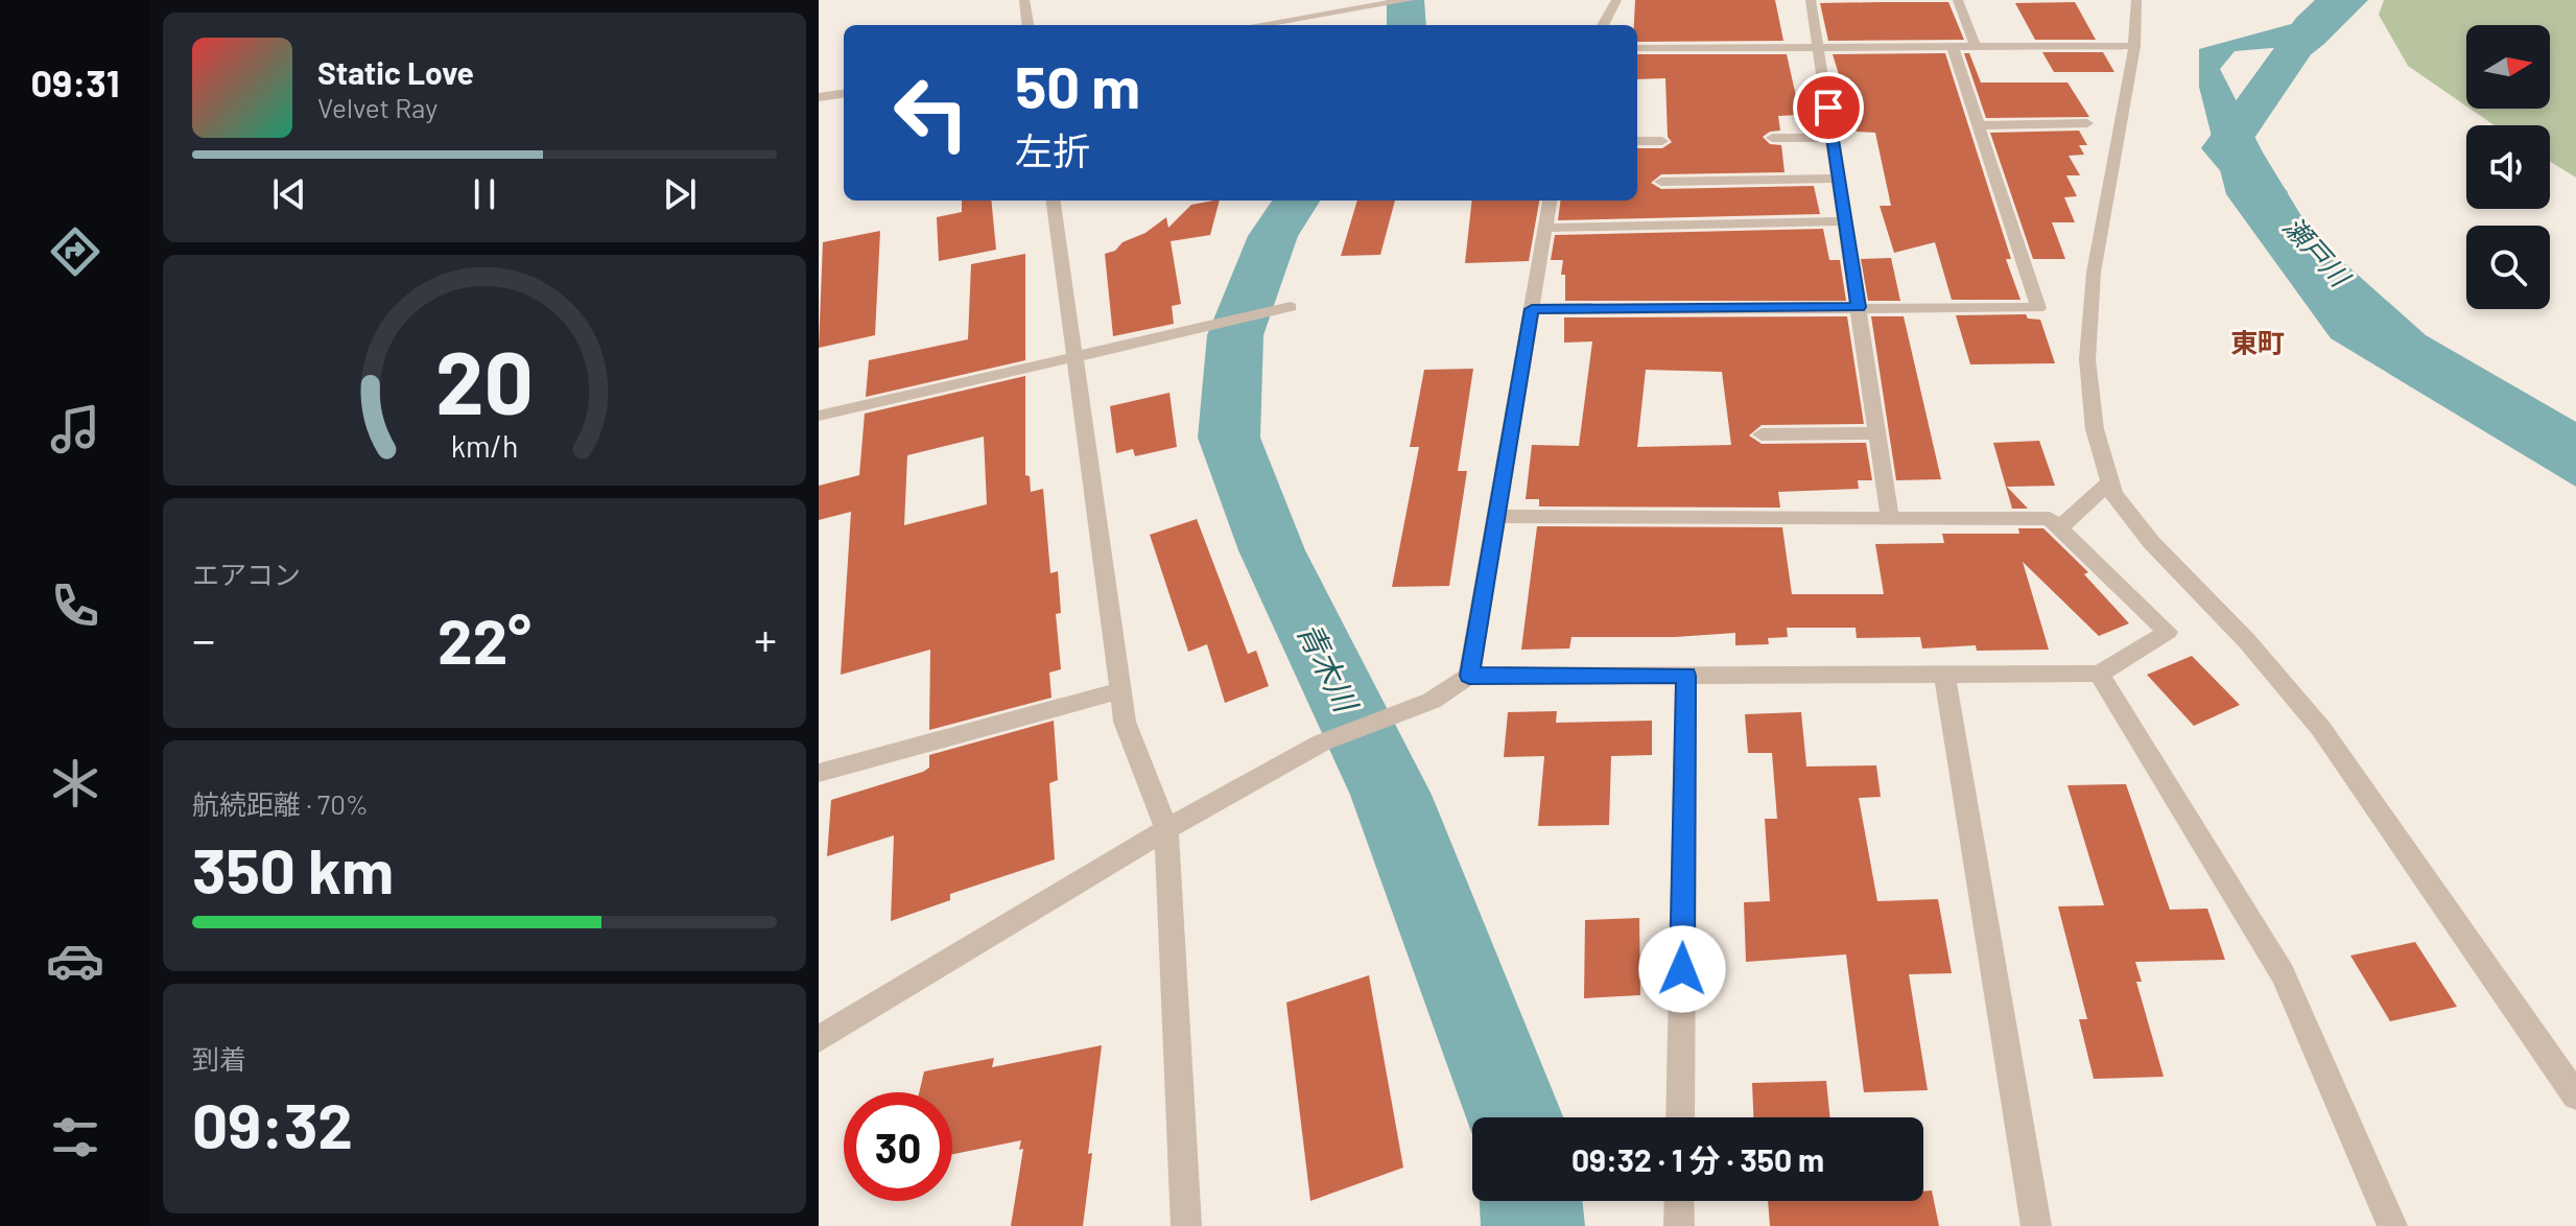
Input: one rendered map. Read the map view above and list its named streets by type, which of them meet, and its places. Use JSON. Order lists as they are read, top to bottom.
{
  "districts": ["東町"],
  "water": ["瀬戸川", "青木川"],
  "north": "right",
  "page": {
    "tabs": "09:31",
    "turn": ["50 m", "左折"],
    "song": ["Static Love", "Velvet Ray"],
    "tile": [
      "エアコン",
      ["航続距離 · 70%", "350 km"],
      ["到着", "09:32"]
    ],
    "heat": ["−", "22°", "+"],
    "limit": "30",
    "trip": "09:32 · 1 分 · 350 m",
    "gauge": ["20", "km/h"]
  }
}
